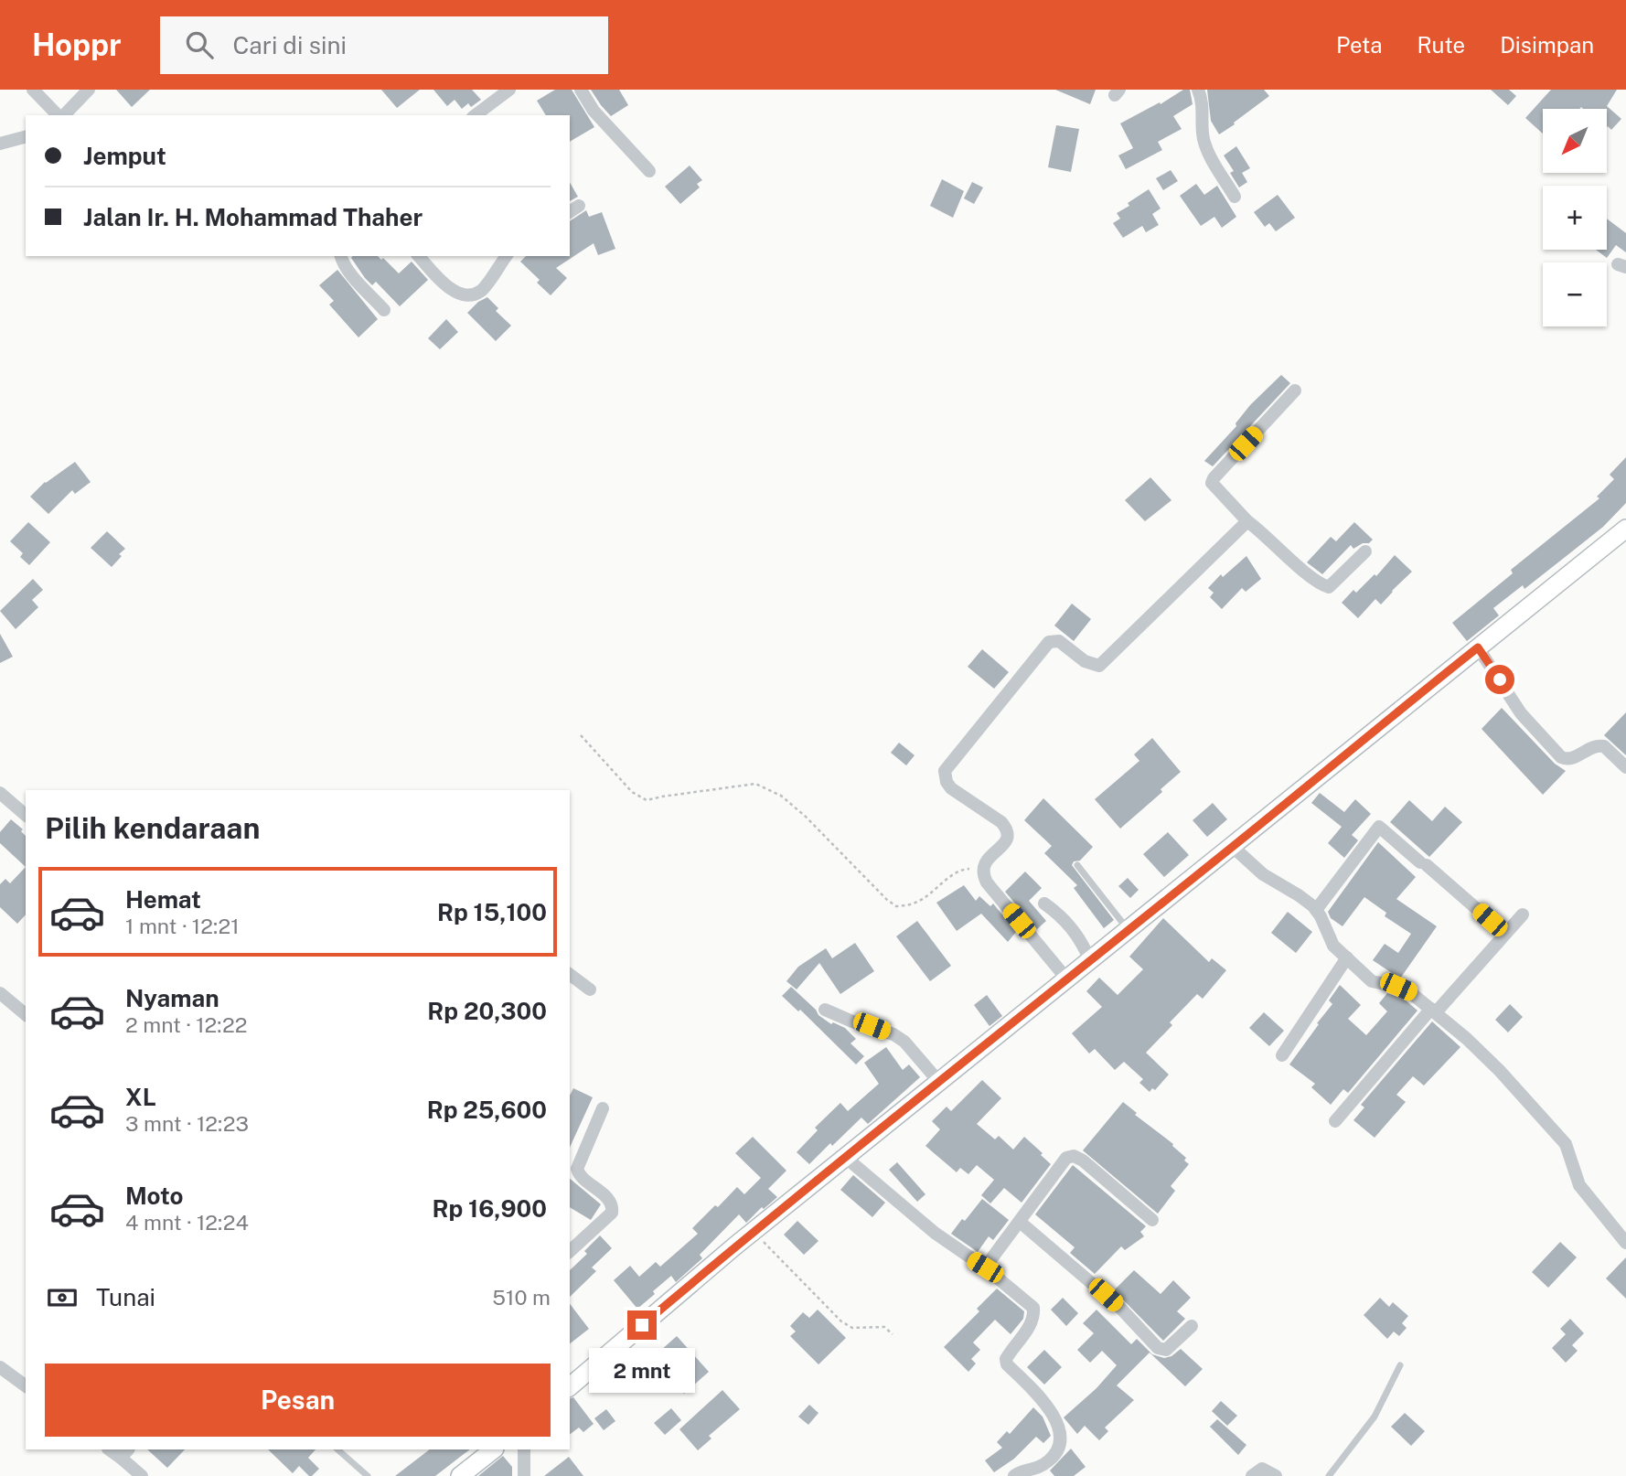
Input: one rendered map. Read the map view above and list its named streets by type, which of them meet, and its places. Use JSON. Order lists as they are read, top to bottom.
{
  "north": "bottom left",
  "page": {
    "header": "Hoppr",
    "search": "Cari di sini",
    "nav": ["Peta", "Rute", "Disimpan"],
    "map_buttons": ["+", "−"],
    "banner": ["Jemput", "Jalan Ir. H. Mohammad Thaher"],
    "heading": "Pilih kendaraan",
    "list": [
      {
        "name": "Hemat",
        "note": "1 mnt · 12:21",
        "value": "Rp 15,100"
      },
      {
        "name": "Nyaman",
        "note": "2 mnt · 12:22",
        "value": "Rp 20,300"
      },
      {
        "name": "XL",
        "note": "3 mnt · 12:23",
        "value": "Rp 25,600"
      },
      {
        "name": "Moto",
        "note": "4 mnt · 12:24",
        "value": "Rp 16,900"
      }
    ],
    "pay": ["Tunai", "510 m"],
    "bubble": "2 mnt",
    "buttons": "Pesan"
  }
}
